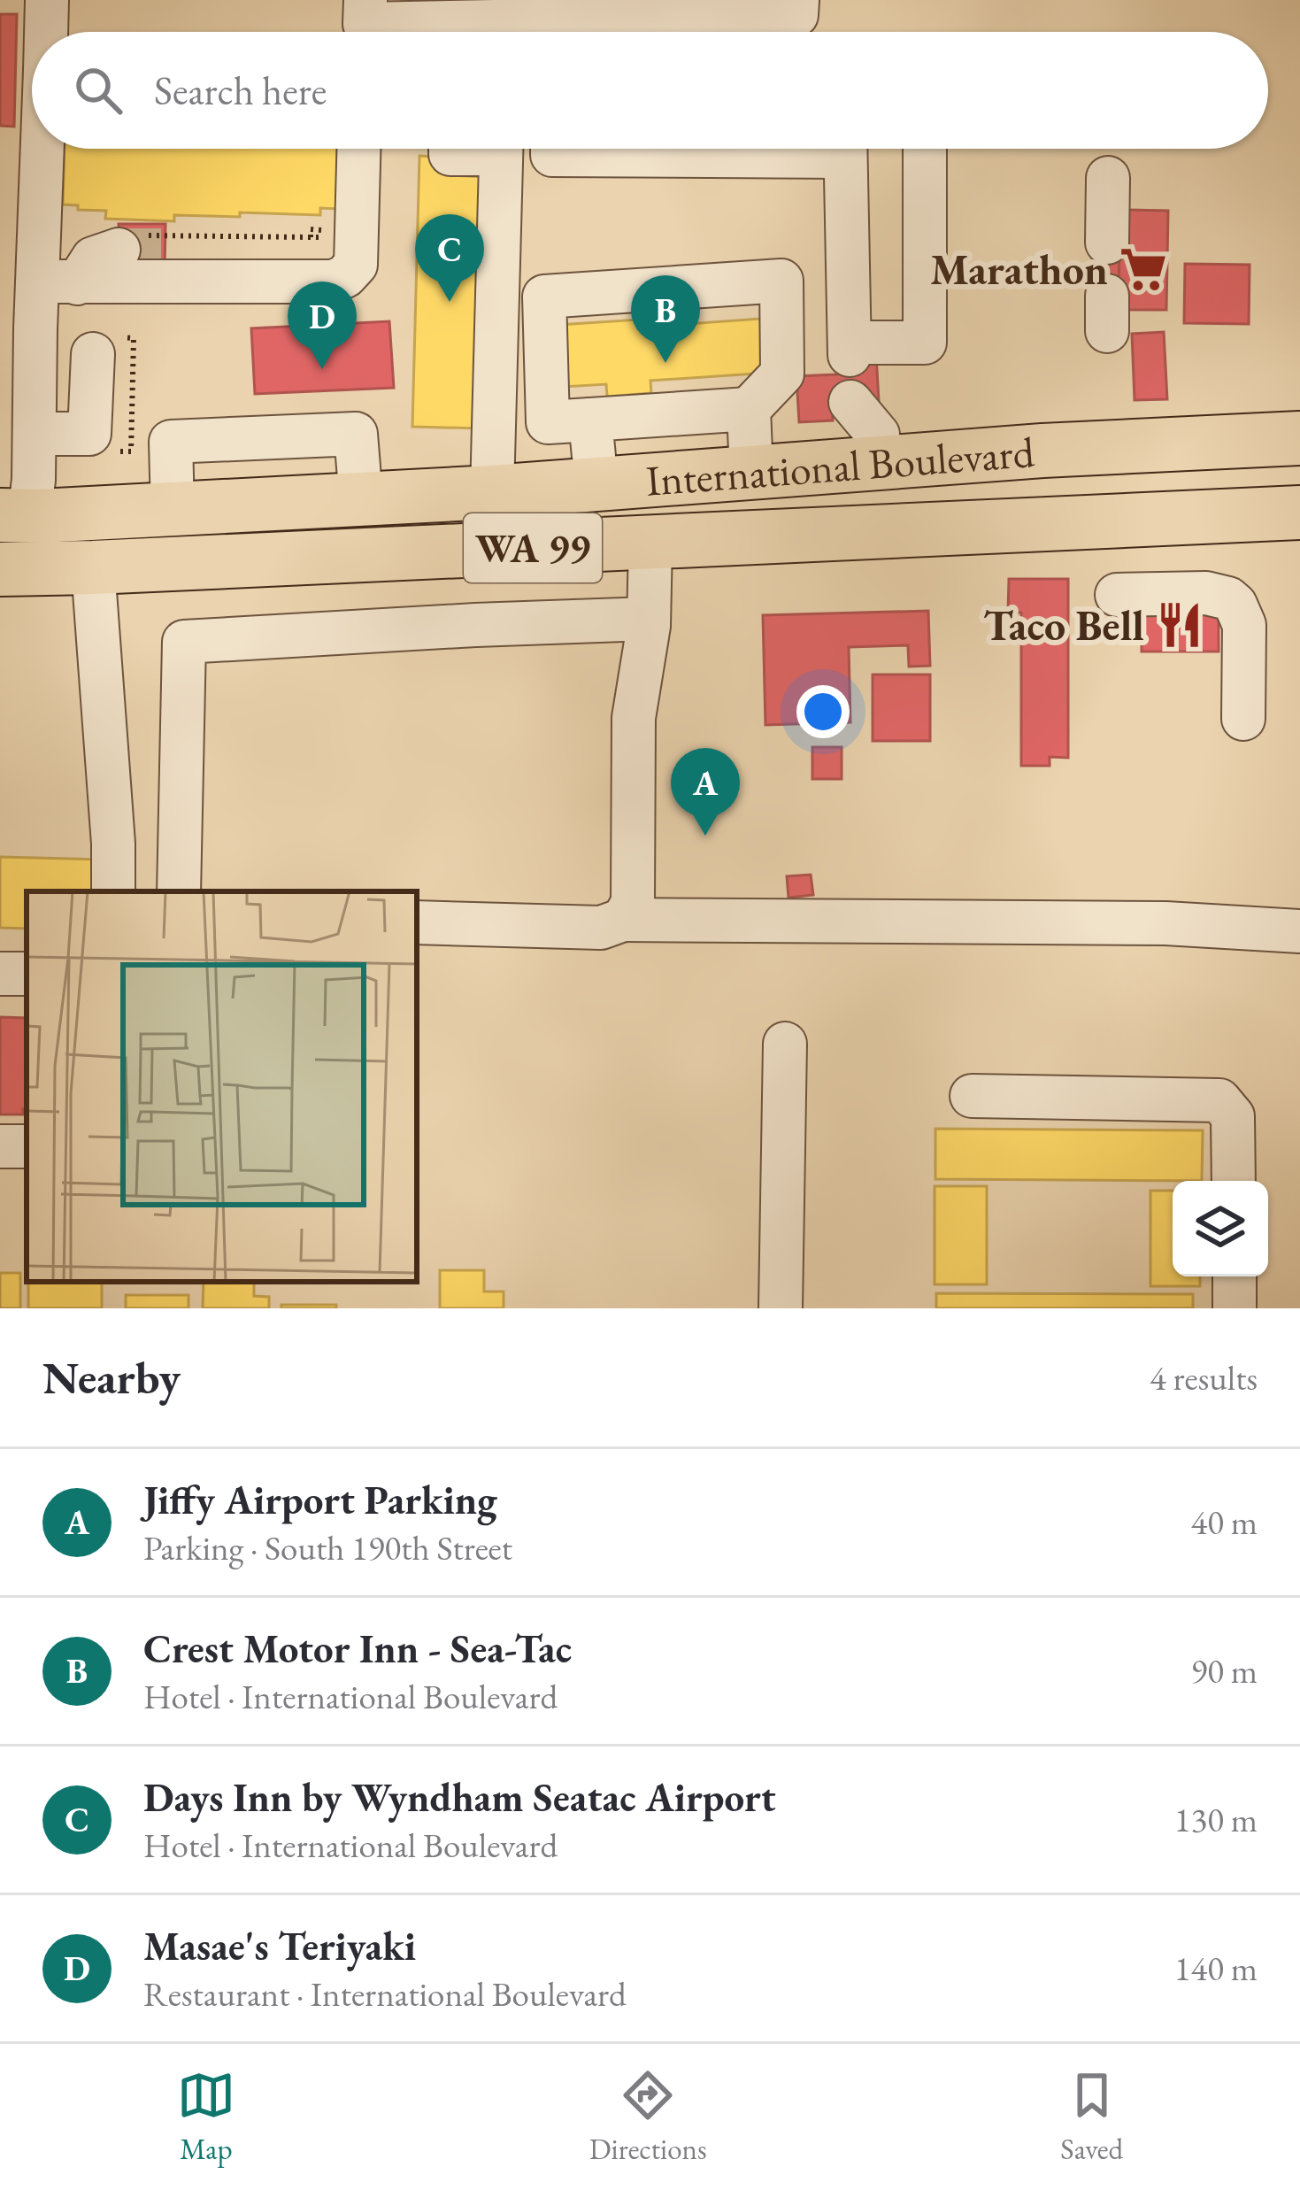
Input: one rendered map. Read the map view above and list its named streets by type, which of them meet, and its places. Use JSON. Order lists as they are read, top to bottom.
{
  "streets": {
    "main road": ["International Boulevard", "WA 99"]
  },
  "places": {
    "supermarket": ["Marathon"],
    "restaurant": ["Taco Bell"]
  },
  "page": {
    "search": "Search here",
    "pins": [
      "C",
      "B",
      "D",
      "A"
    ],
    "heading": ["Nearby", "4 results"],
    "list": [
      {
        "mark": "A",
        "name": "Jiffy Airport Parking",
        "note": "Parking · South 190th Street",
        "value": "40 m"
      },
      {
        "mark": "B",
        "name": "Crest Motor Inn - Sea-Tac",
        "note": "Hotel · International Boulevard",
        "value": "90 m"
      },
      {
        "mark": "C",
        "name": "Days Inn by Wyndham Seatac Airport",
        "note": "Hotel · International Boulevard",
        "value": "130 m"
      },
      {
        "mark": "D",
        "name": "Masae's Teriyaki",
        "note": "Restaurant · International Boulevard",
        "value": "140 m"
      }
    ],
    "nav": ["Map", "Directions", "Saved"]
  }
}
